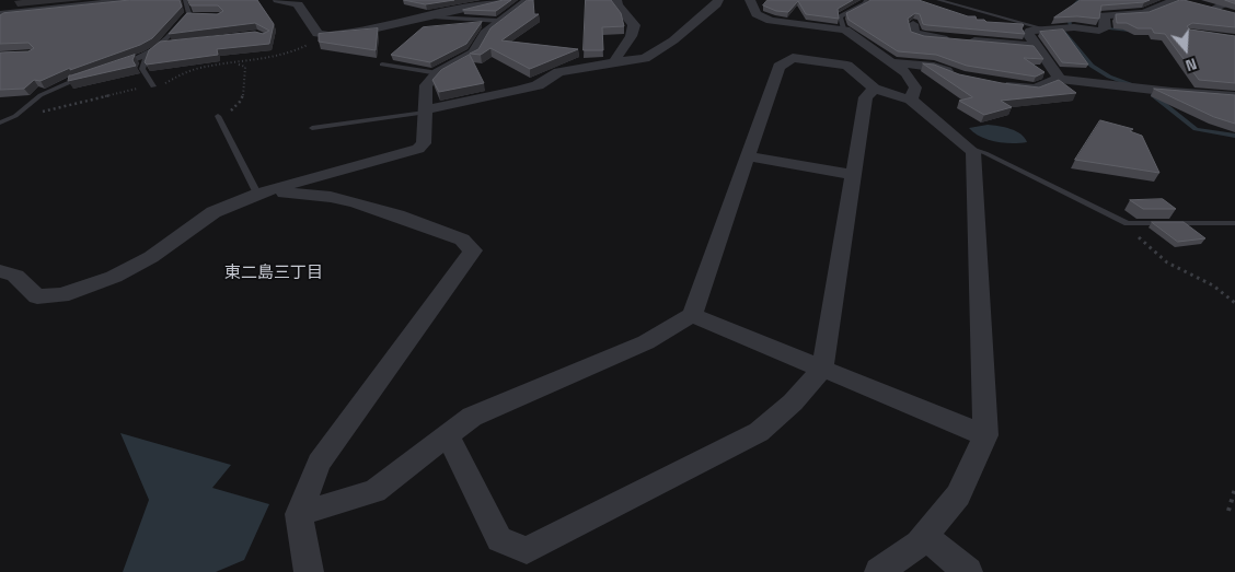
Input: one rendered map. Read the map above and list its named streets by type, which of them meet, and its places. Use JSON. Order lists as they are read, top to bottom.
{
  "districts": ["東二島三丁目"],
  "north": "bottom"
}
